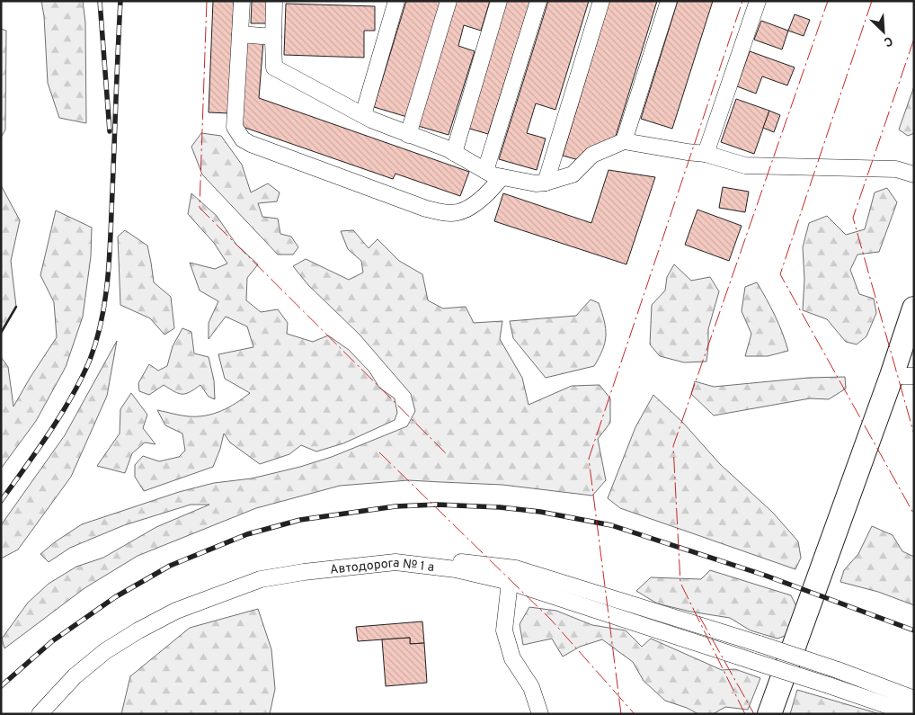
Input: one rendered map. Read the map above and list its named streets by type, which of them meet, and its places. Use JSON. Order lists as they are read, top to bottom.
{
  "streets": {
    "street": ["Автодорога № 1 а"]
  },
  "north": "bottom right"
}
